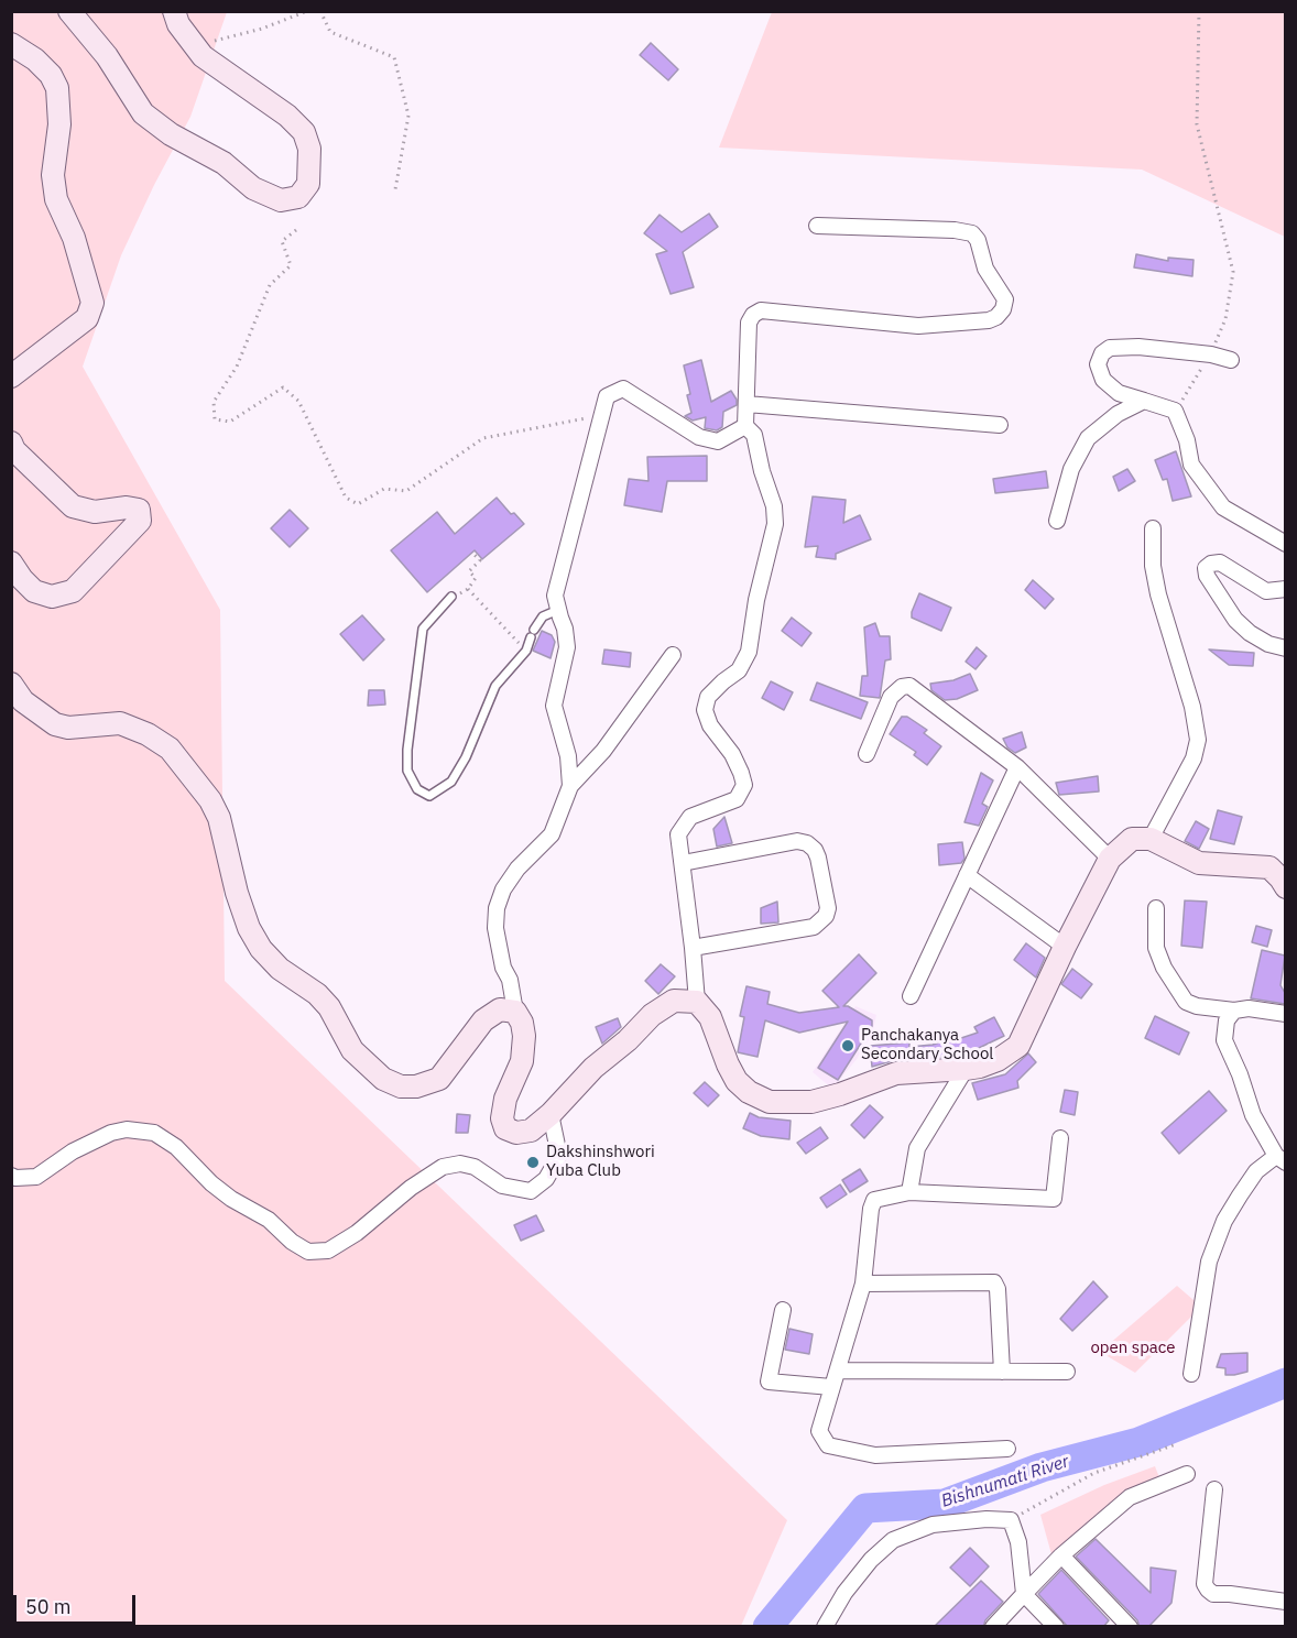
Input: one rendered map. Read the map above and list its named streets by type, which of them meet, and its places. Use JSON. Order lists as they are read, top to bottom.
{
  "water": ["Bishnumati River"],
  "parks": ["open space"],
  "places": ["Panchakanya Secondary School", "Dakshinshwori Yuba Club"],
  "scale_bar": "50 m"
}
